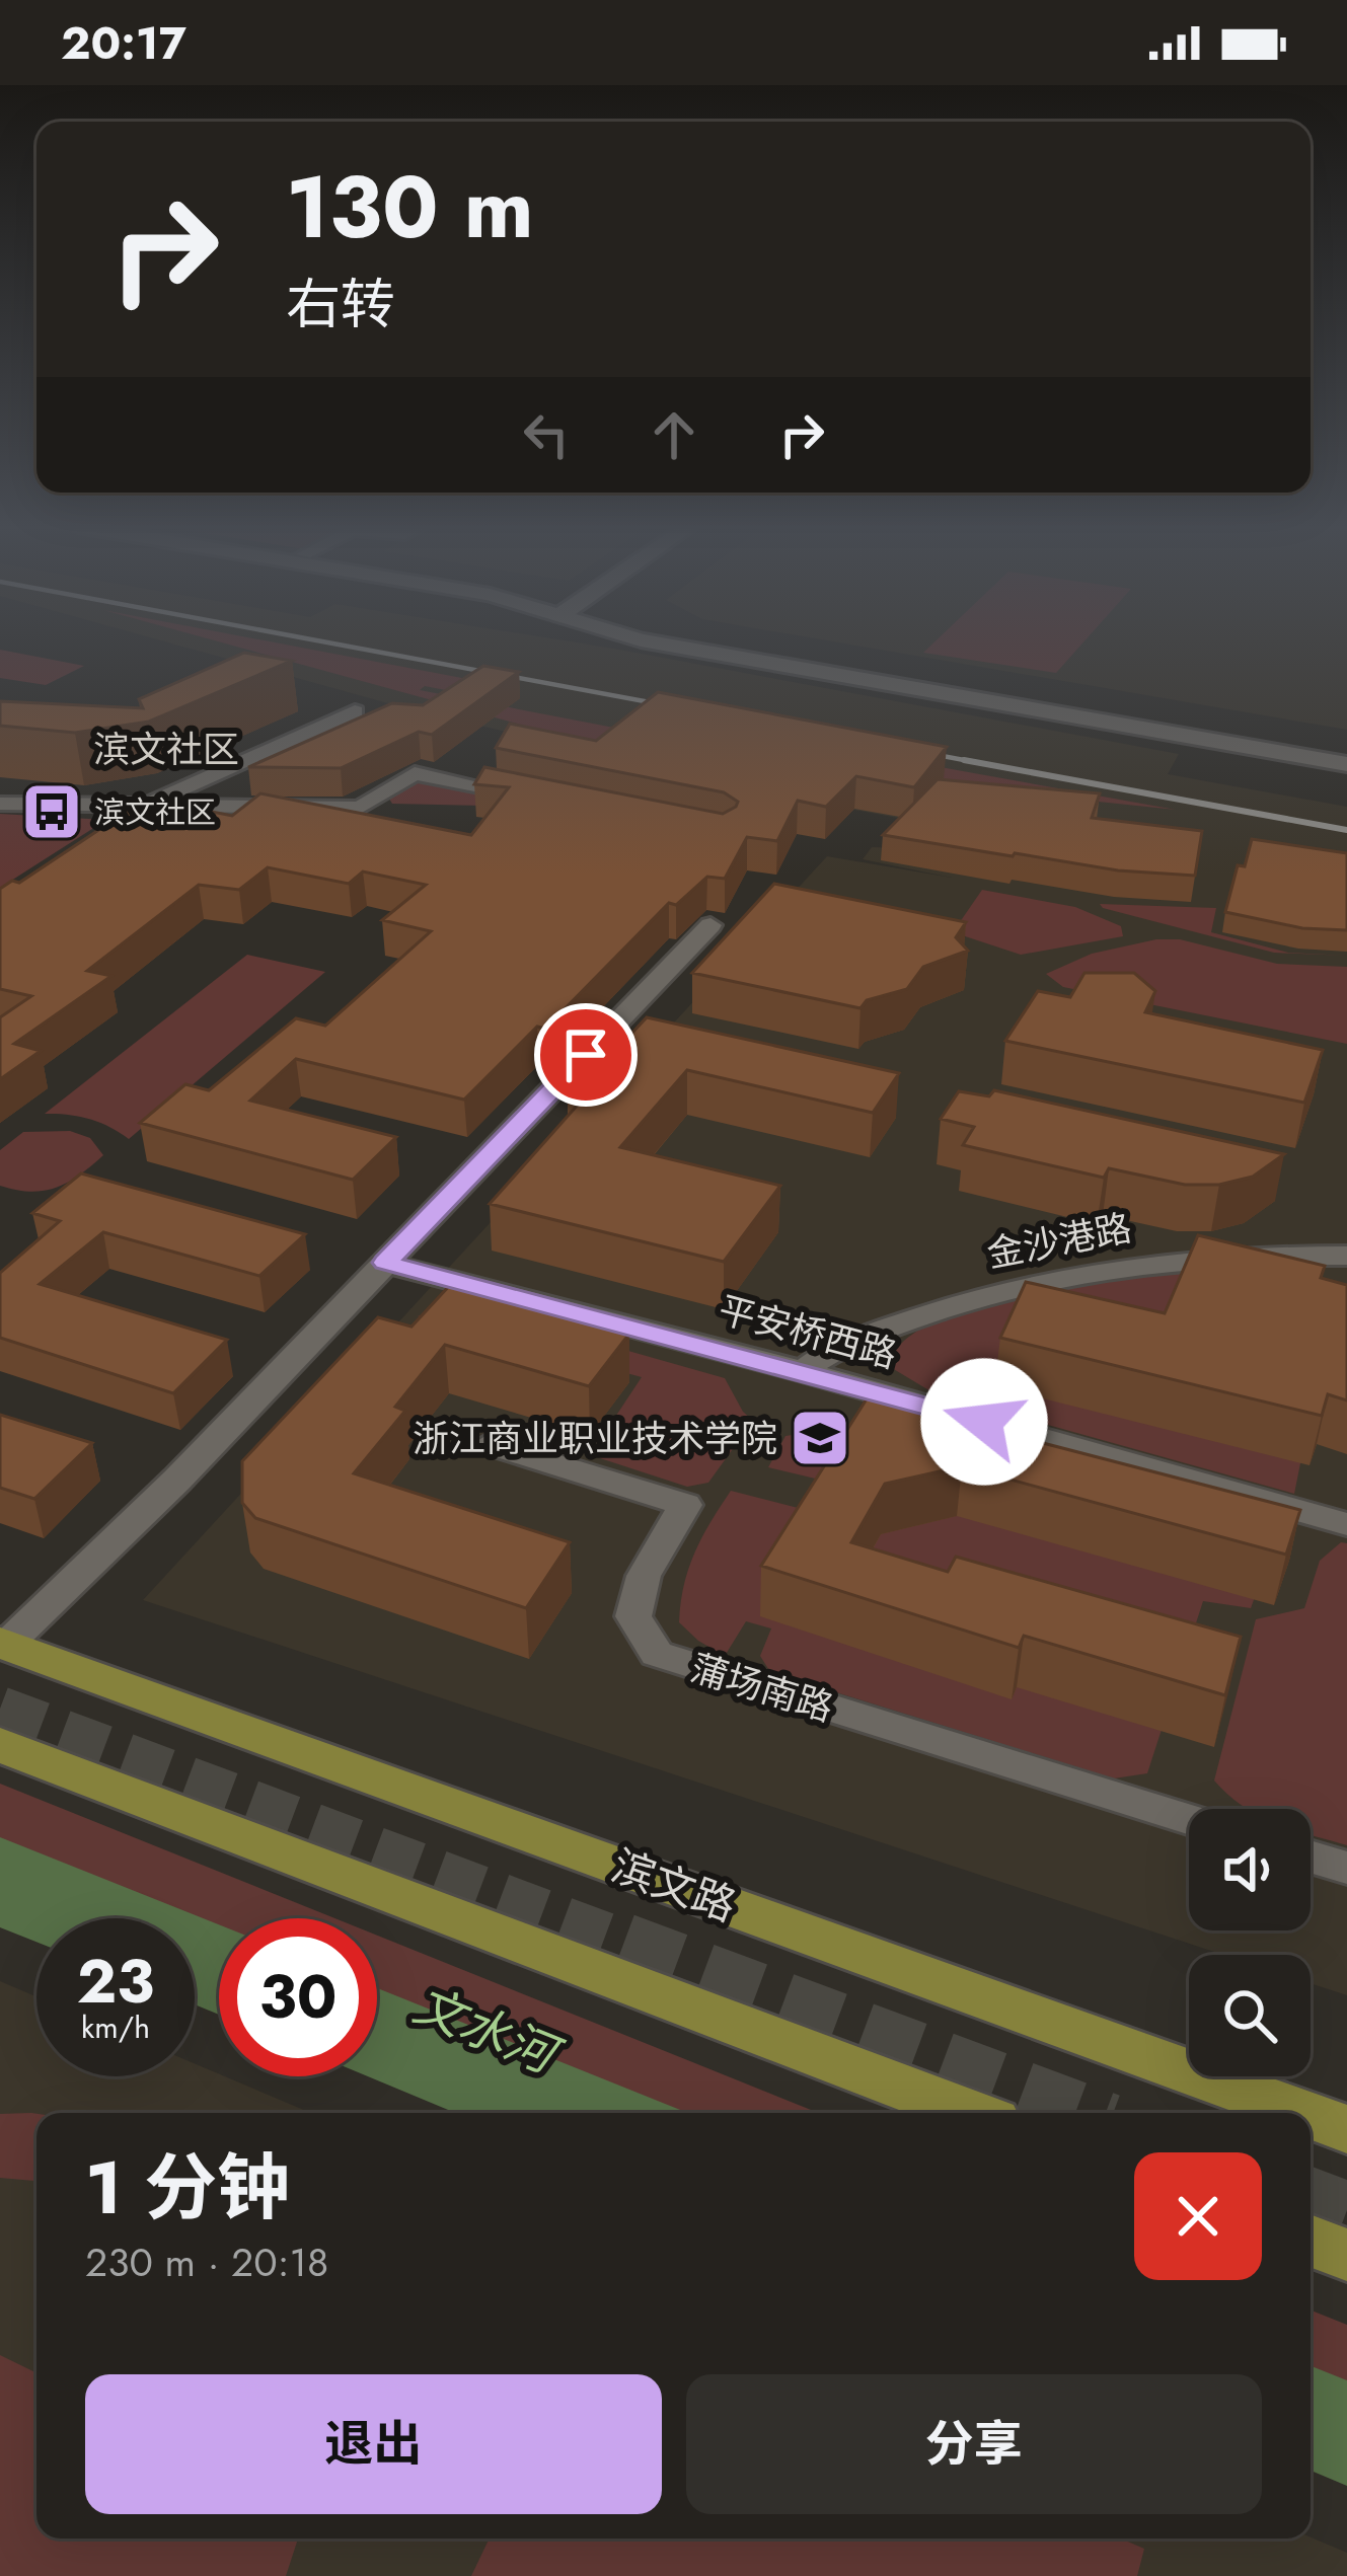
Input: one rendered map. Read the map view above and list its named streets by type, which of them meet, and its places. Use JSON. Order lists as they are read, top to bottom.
{
  "streets": {
    "main road": ["滨文路"],
    "street": ["金沙港路", "平安桥西路", "蒲场南路"]
  },
  "crossings": [
    ["金沙港路", "平安桥西路"]
  ],
  "districts": ["滨文社区"],
  "water": ["文水河"],
  "places": {
    "bus stop": ["滨文社区"],
    "school or university": ["浙江商业职业技术学院"]
  },
  "page": {
    "status": "20:17",
    "turn": ["130 m", "右转"],
    "speed": "23 km/h",
    "limit": "30",
    "heading": ["1 分钟", "230 m · 20:18"],
    "buttons": ["退出", "分享"]
  }
}
